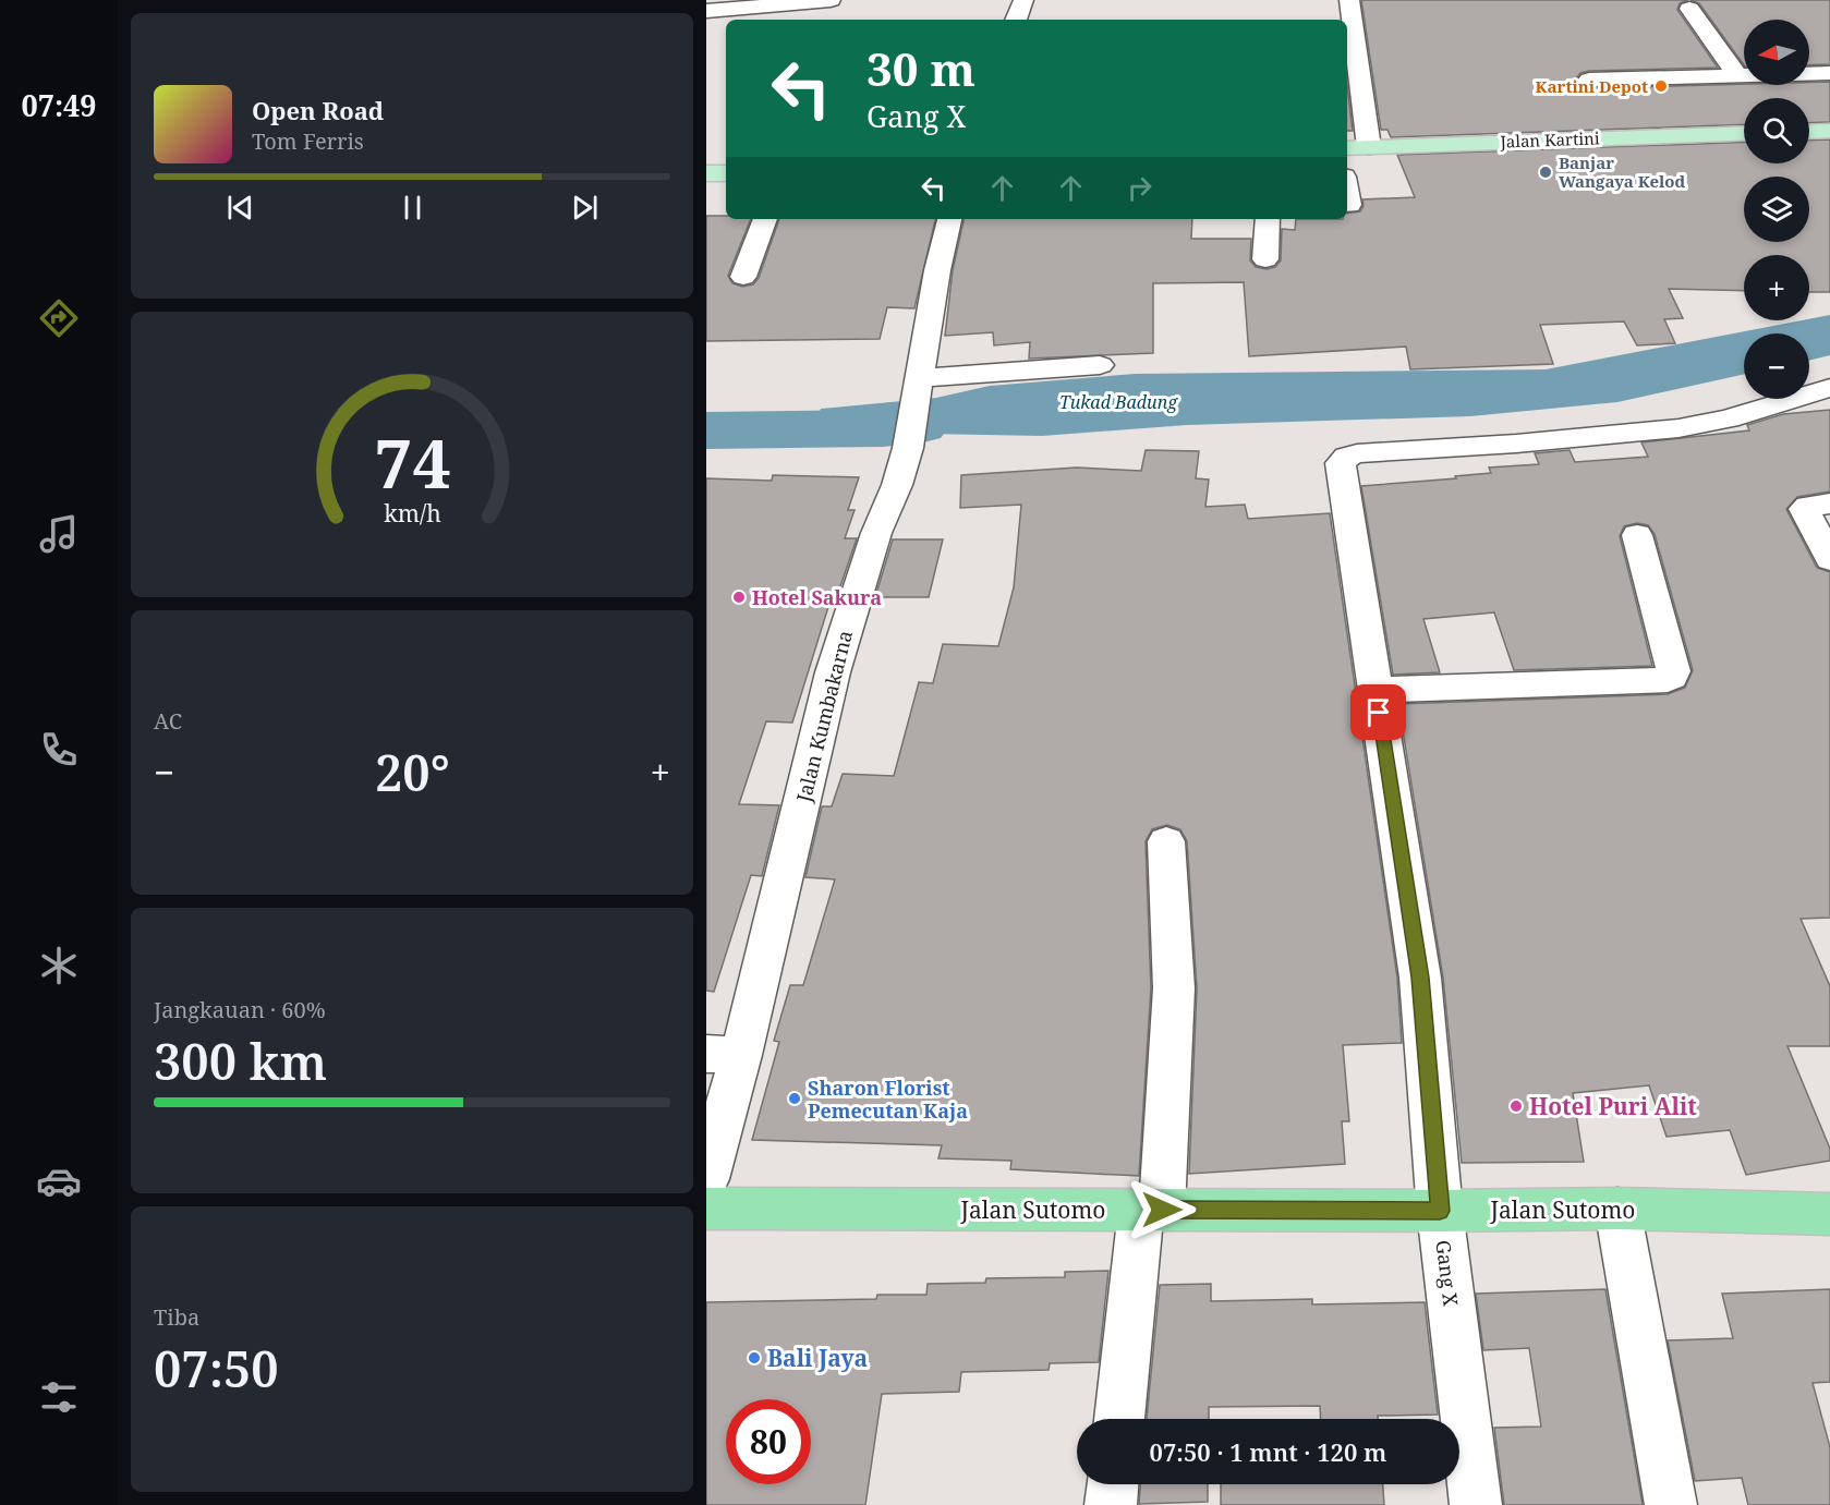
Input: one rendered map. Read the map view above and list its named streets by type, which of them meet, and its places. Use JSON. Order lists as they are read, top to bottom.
{
  "streets": {
    "highway": ["Jalan Sutomo"],
    "main road": ["Jalan Kartini"],
    "street": ["Jalan Kumbakarna", "Gang X"]
  },
  "crossings": [
    ["Jalan Sutomo", "Gang X"]
  ],
  "water": ["Tukad Badung"],
  "places": [
    "Kartini Depot",
    "Banjar Wangaya Kelod",
    "Hotel Sakura",
    "Sharon Florist Pemecutan Kaja",
    "Hotel Puri Alit",
    "Bali Jaya"
  ],
  "north": "left",
  "page": {
    "tabs": "07:49",
    "map_buttons": ["+", "−"],
    "turn": ["30 m", "Gang X"],
    "song": ["Open Road", "Tom Ferris"],
    "tile": [
      "AC",
      ["Jangkauan · 60%", "300 km"],
      ["Tiba", "07:50"]
    ],
    "heat": ["−", "20°", "+"],
    "limit": "80",
    "trip": "07:50 · 1 mnt · 120 m",
    "gauge": ["74", "km/h"]
  }
}
